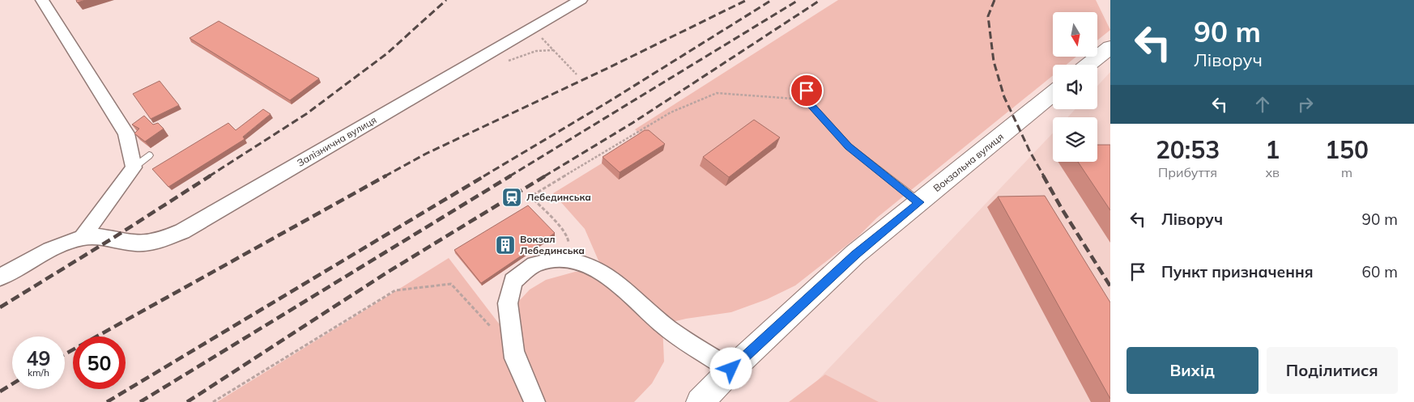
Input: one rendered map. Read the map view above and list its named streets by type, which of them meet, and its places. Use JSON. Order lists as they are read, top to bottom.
{
  "streets": {
    "main road": ["Вокзальна вулиця"],
    "street": ["Залізнична вулиця"]
  },
  "places": {
    "station": ["Лебединська"],
    "building": ["Вокзал Лебединська"]
  },
  "north": "bottom",
  "page": {
    "turn": ["90 m", "Ліворуч"],
    "eta": [
      "20:53",
      "Прибуття",
      "1",
      "хв",
      "150",
      "m"
    ],
    "list": [
      {
        "name": "Ліворуч",
        "value": "90 m"
      },
      {
        "name": "Пункт призначення",
        "value": "60 m"
      }
    ],
    "speed": "49 km/h",
    "limit": "50",
    "buttons": ["Вихід", "Поділитися"]
  }
}
